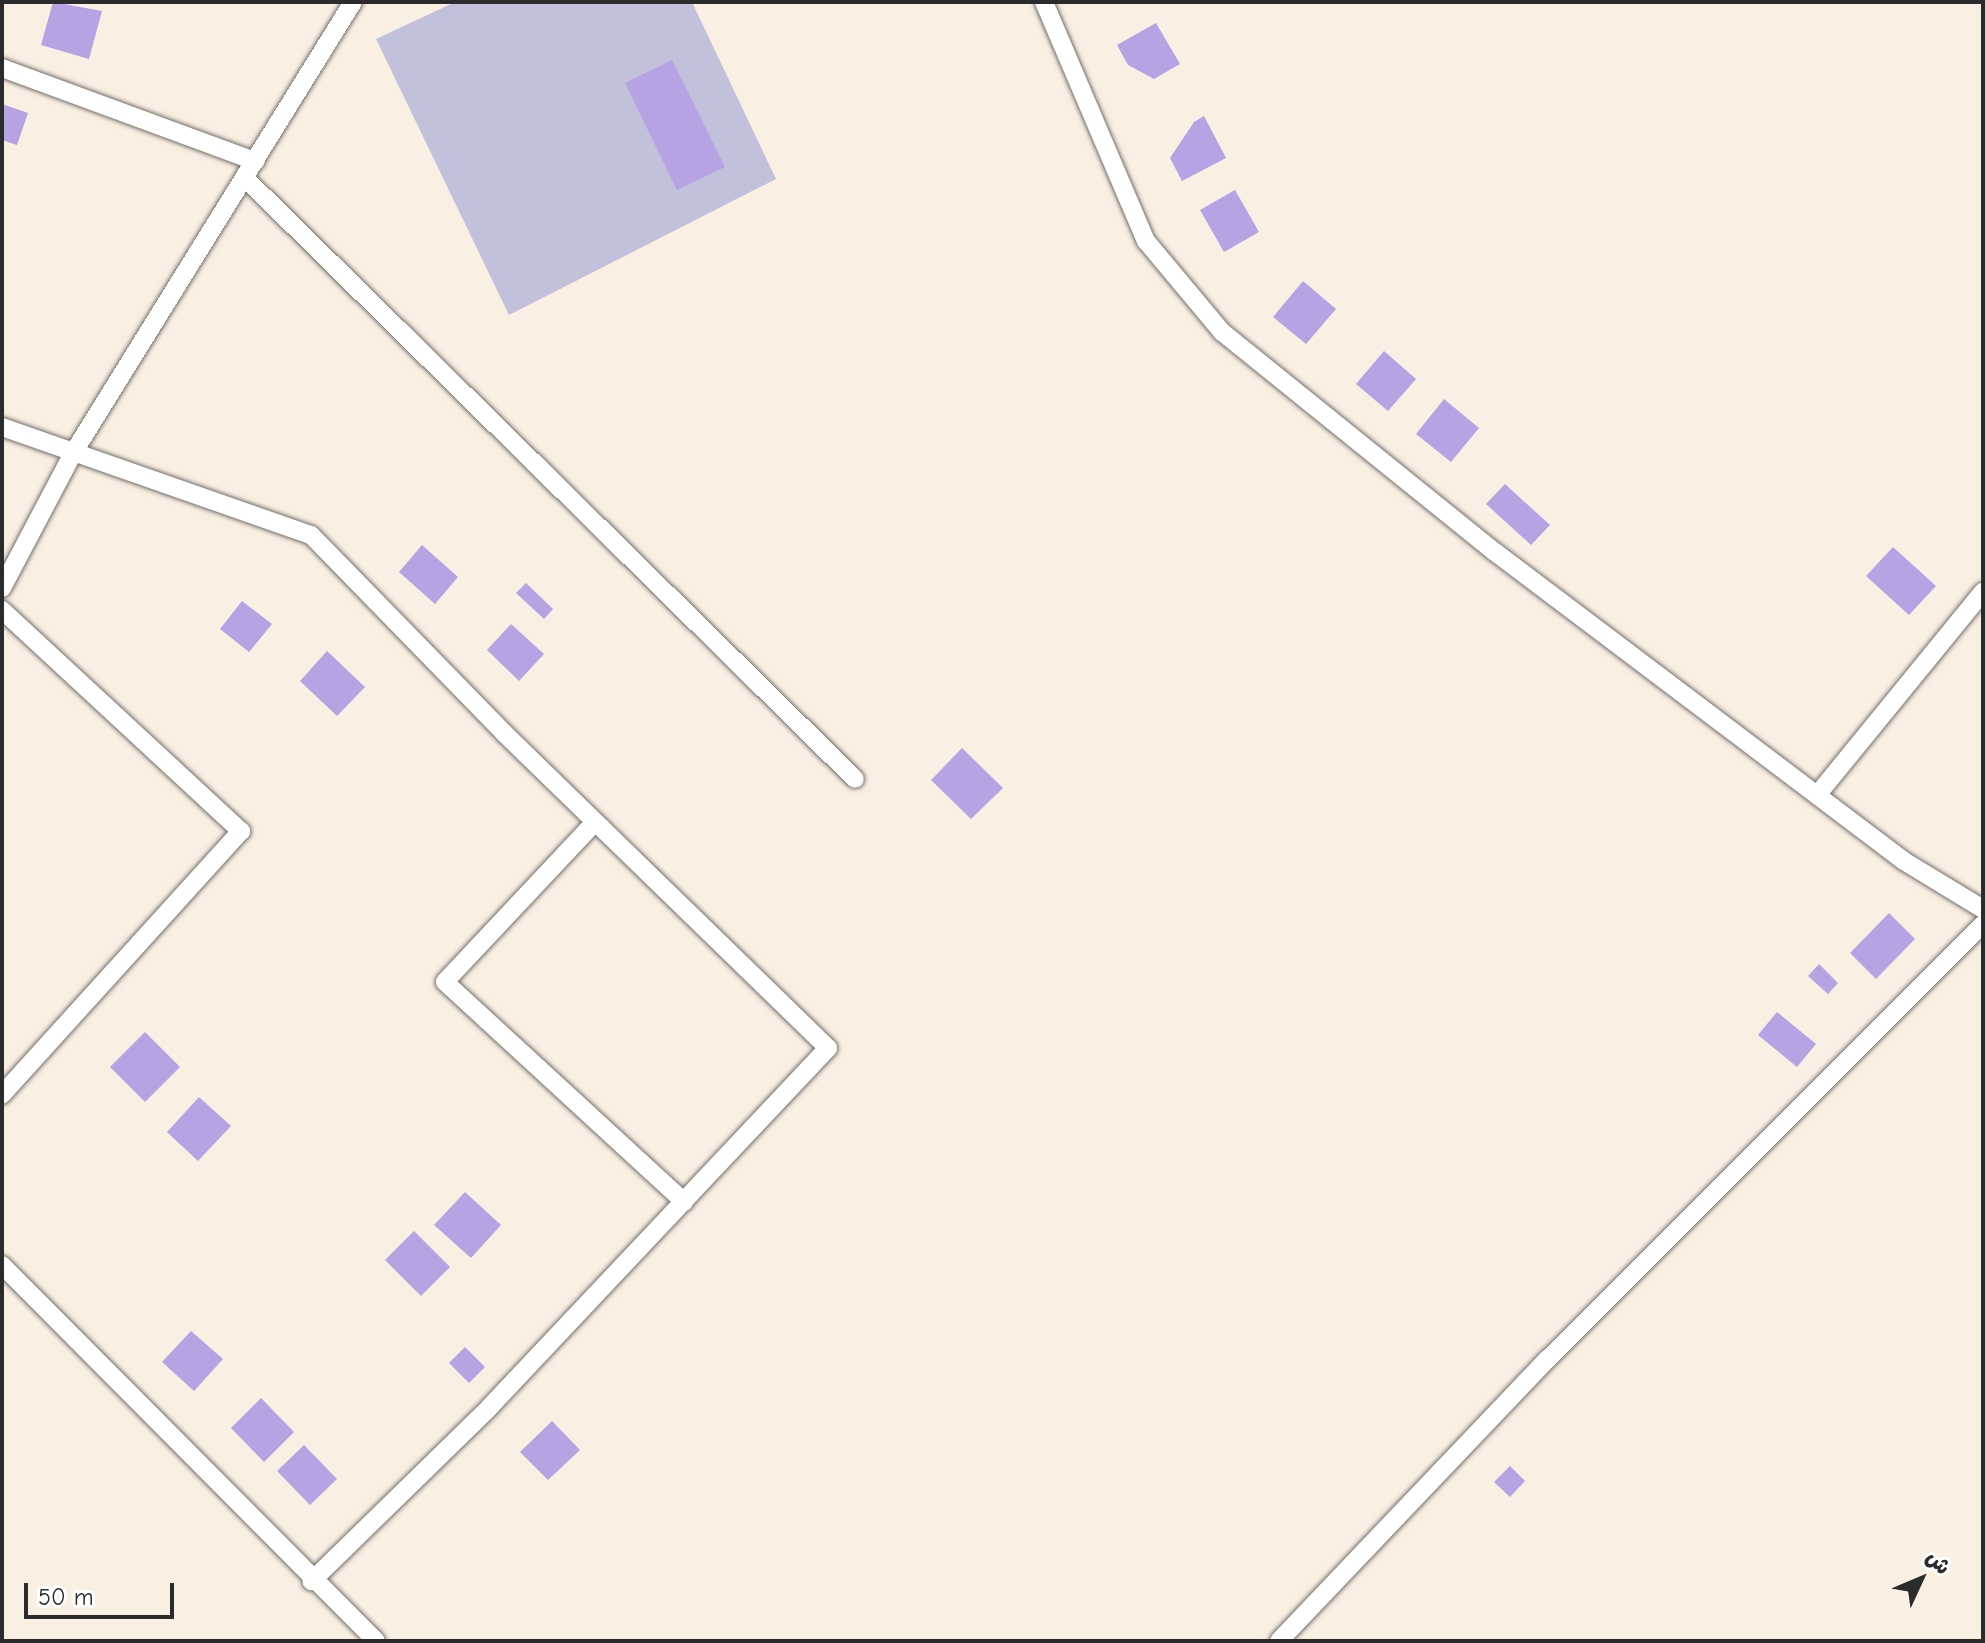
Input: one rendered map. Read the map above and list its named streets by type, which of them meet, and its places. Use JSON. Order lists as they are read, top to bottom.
{
  "scale_bar": "50 m",
  "north": "top right"
}
